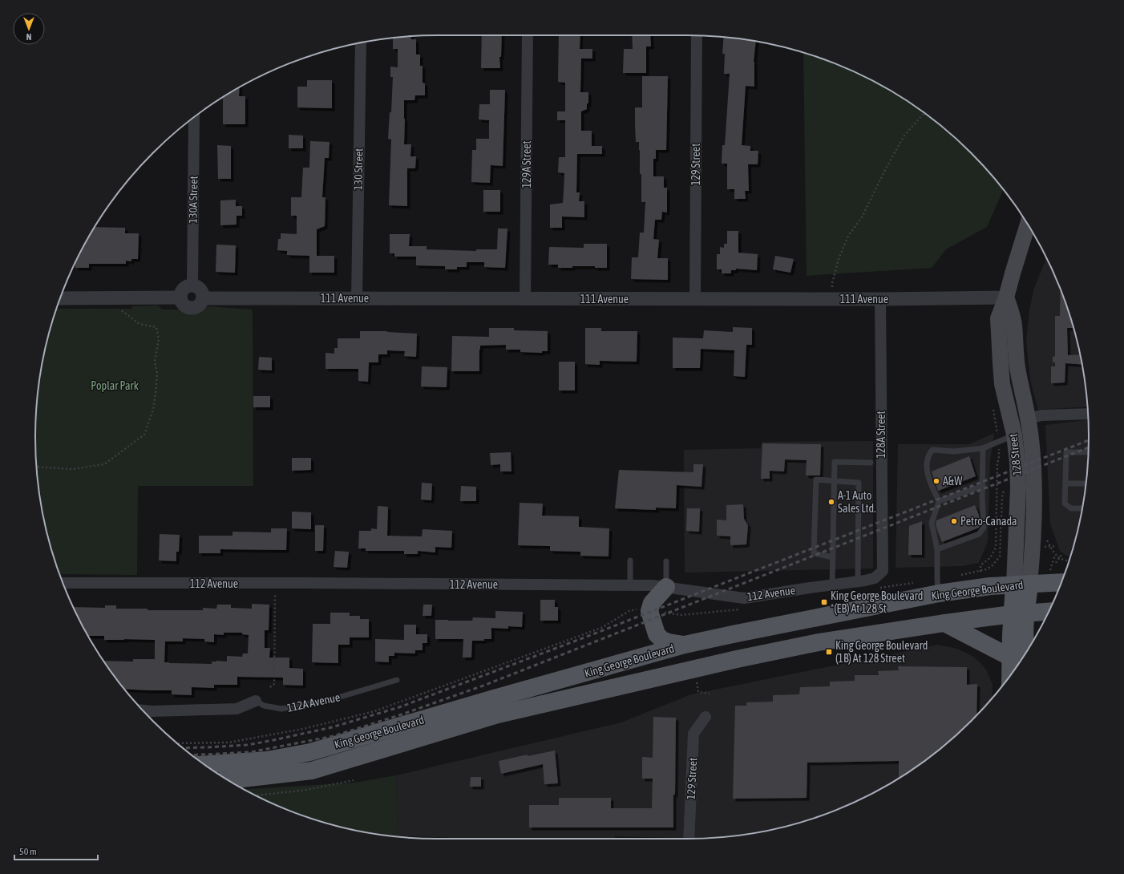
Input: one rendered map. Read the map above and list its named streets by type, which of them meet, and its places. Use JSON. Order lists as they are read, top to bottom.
{
  "streets": {
    "main road": ["128 Street", "King George Boulevard"],
    "street": [
      "129A Street",
      "129 Street",
      "130 Street",
      "130A Street",
      "111 Avenue",
      "128A Street",
      "112 Avenue",
      "112A Avenue"
    ]
  },
  "crossings": [
    ["129A Street", "111 Avenue"],
    ["129 Street", "111 Avenue"],
    ["130 Street", "111 Avenue"],
    ["130A Street", "111 Avenue"],
    ["111 Avenue", "128A Street"],
    ["111 Avenue", "128 Street"],
    ["128A Street", "112 Avenue"],
    ["128 Street", "King George Boulevard"]
  ],
  "parks": ["Poplar Park"],
  "places": {
    "other": ["A&W", "A-1 Auto Sales Ltd.", "Petro-Canada"],
    "transit": ["King George Boulevard *(EB) At 128 St", "King George Boulevard (1B) At 128 Street"]
  },
  "scale_bar": "50 m",
  "north": "bottom"
}
